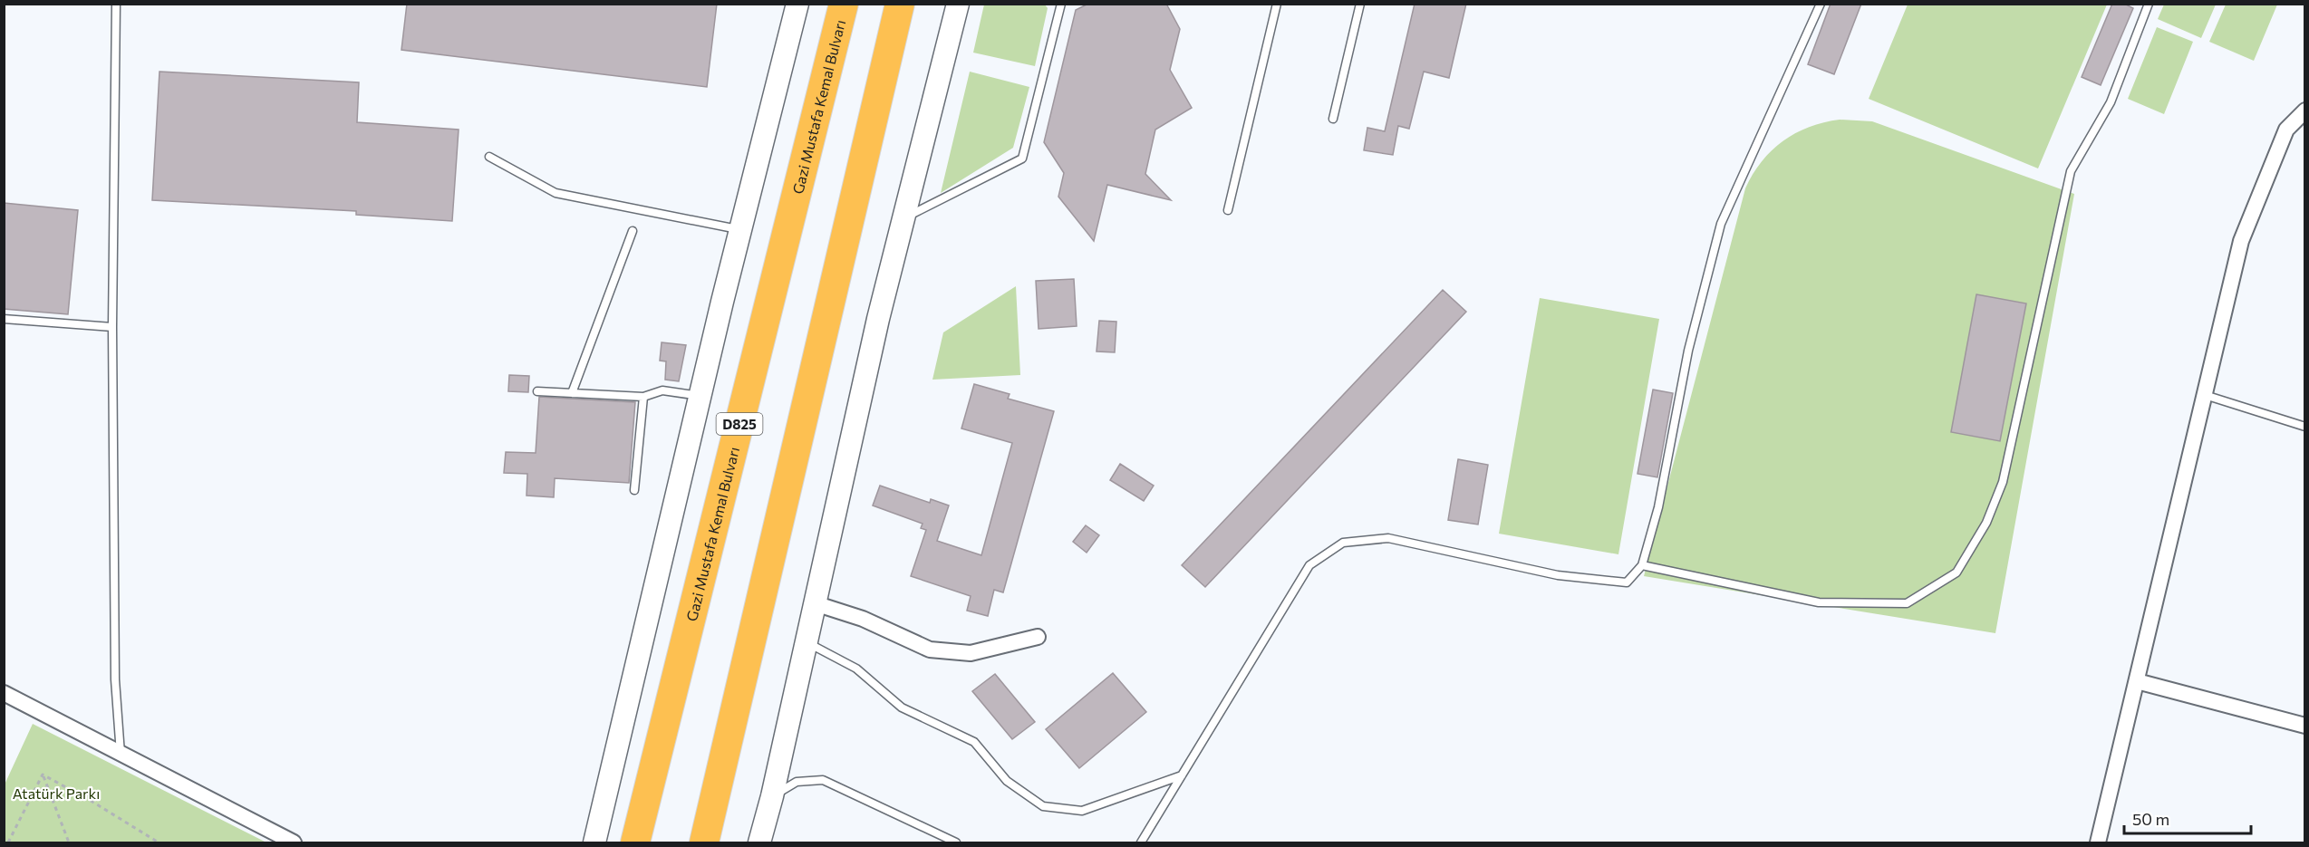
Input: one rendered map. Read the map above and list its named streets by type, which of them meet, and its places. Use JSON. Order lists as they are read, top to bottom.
{
  "streets": {
    "highway": ["Gazi Mustafa Kemal Bulvarı", "D825"]
  },
  "parks": ["Atatürk Parkı"],
  "scale_bar": "50 m"
}
